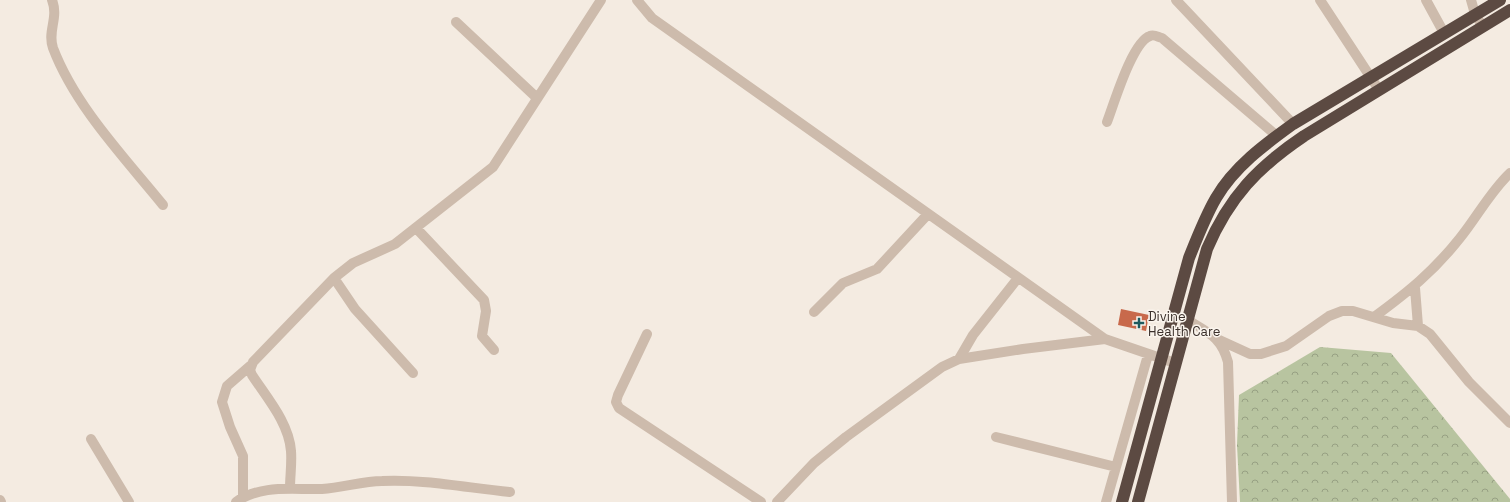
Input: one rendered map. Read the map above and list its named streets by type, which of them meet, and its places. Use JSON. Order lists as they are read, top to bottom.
{
  "places": {
    "health": ["Divine Health Care"]
  }
}
